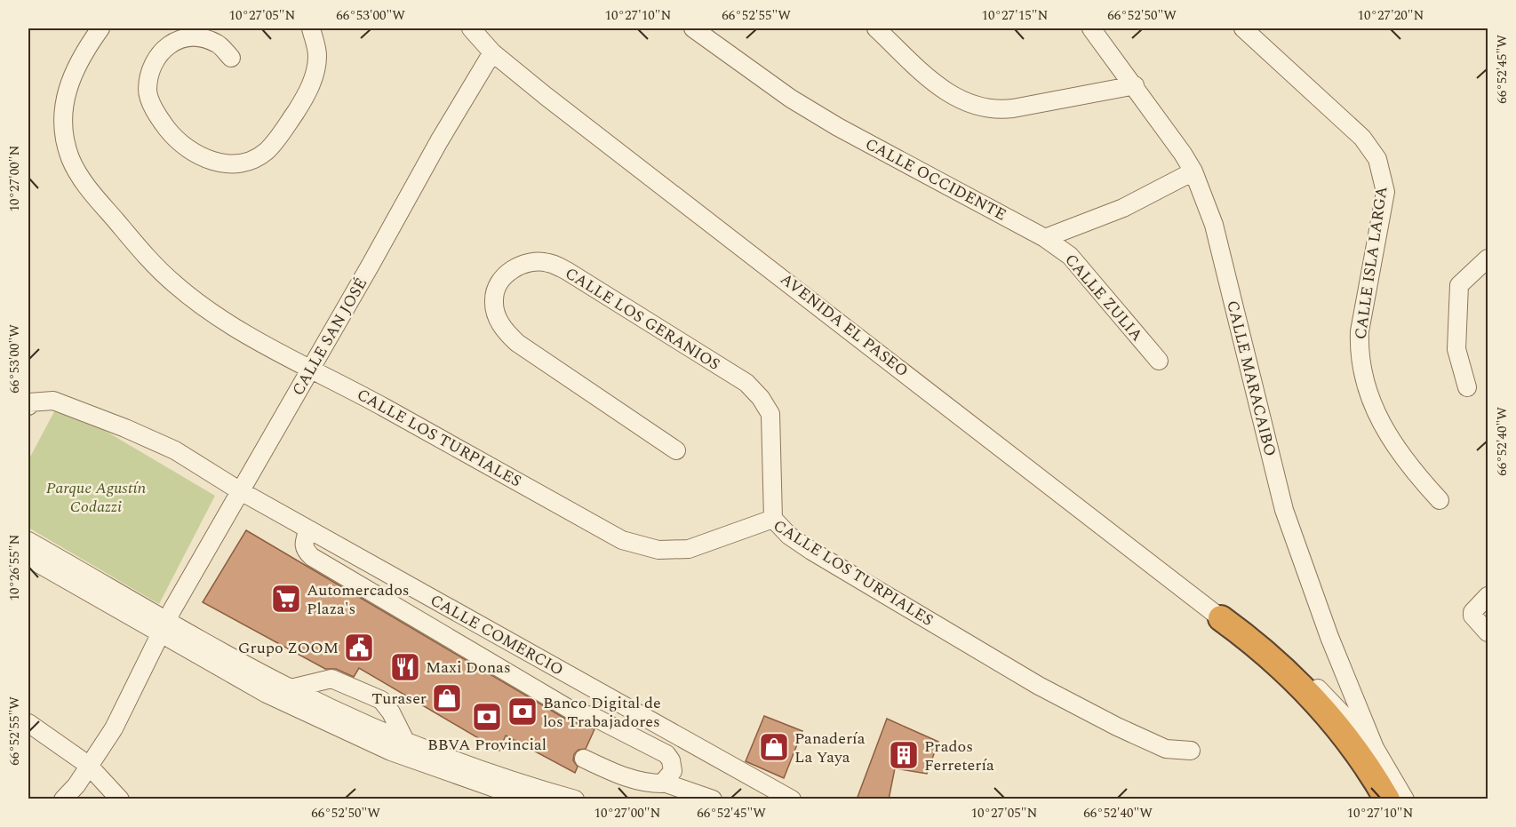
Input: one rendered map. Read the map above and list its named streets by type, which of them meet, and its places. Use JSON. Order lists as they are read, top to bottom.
{
  "streets": {
    "street": [
      "CALLE OCCIDENTE",
      "CALLE ISLA LARGA",
      "CALLE ZULIA",
      "CALLE LOS GERANIOS",
      "AVENIDA EL PASEO",
      "CALLE SAN JOSÉ",
      "CALLE MARACAIBO",
      "CALLE LOS TURPIALES",
      "CALLE COMERCIO"
    ]
  },
  "crossings": [
    ["CALLE OCCIDENTE", "CALLE ZULIA"],
    ["CALLE LOS GERANIOS", "CALLE LOS TURPIALES"],
    ["AVENIDA EL PASEO", "CALLE SAN JOSÉ"],
    ["AVENIDA EL PASEO", "CALLE MARACAIBO"],
    ["CALLE SAN JOSÉ", "CALLE LOS TURPIALES"],
    ["CALLE SAN JOSÉ", "CALLE COMERCIO"]
  ],
  "parks": ["Parque Agustín Codazzi"],
  "places": {
    "supermarket": ["Automercados Plaza's"],
    "public building": ["Grupo ZOOM"],
    "restaurant": ["Maxi Donas"],
    "shop": ["Turaser", "Panadería La Yaya"],
    "bank": ["Banco Digital de los Trabajadores", "BBVA Provincial"],
    "building": ["Prados Ferretería"]
  },
  "coordinates": [
    "10°27'05\"N",
    "66°53'00\"W",
    "10°27'10\"N",
    "66°52'55\"W",
    "10°27'15\"N",
    "66°52'50\"W",
    "10°27'20\"N",
    "66°52'45\"W",
    "10°27'00\"N",
    "66°52'40\"W",
    "10°26'55\"N"
  ]
}
